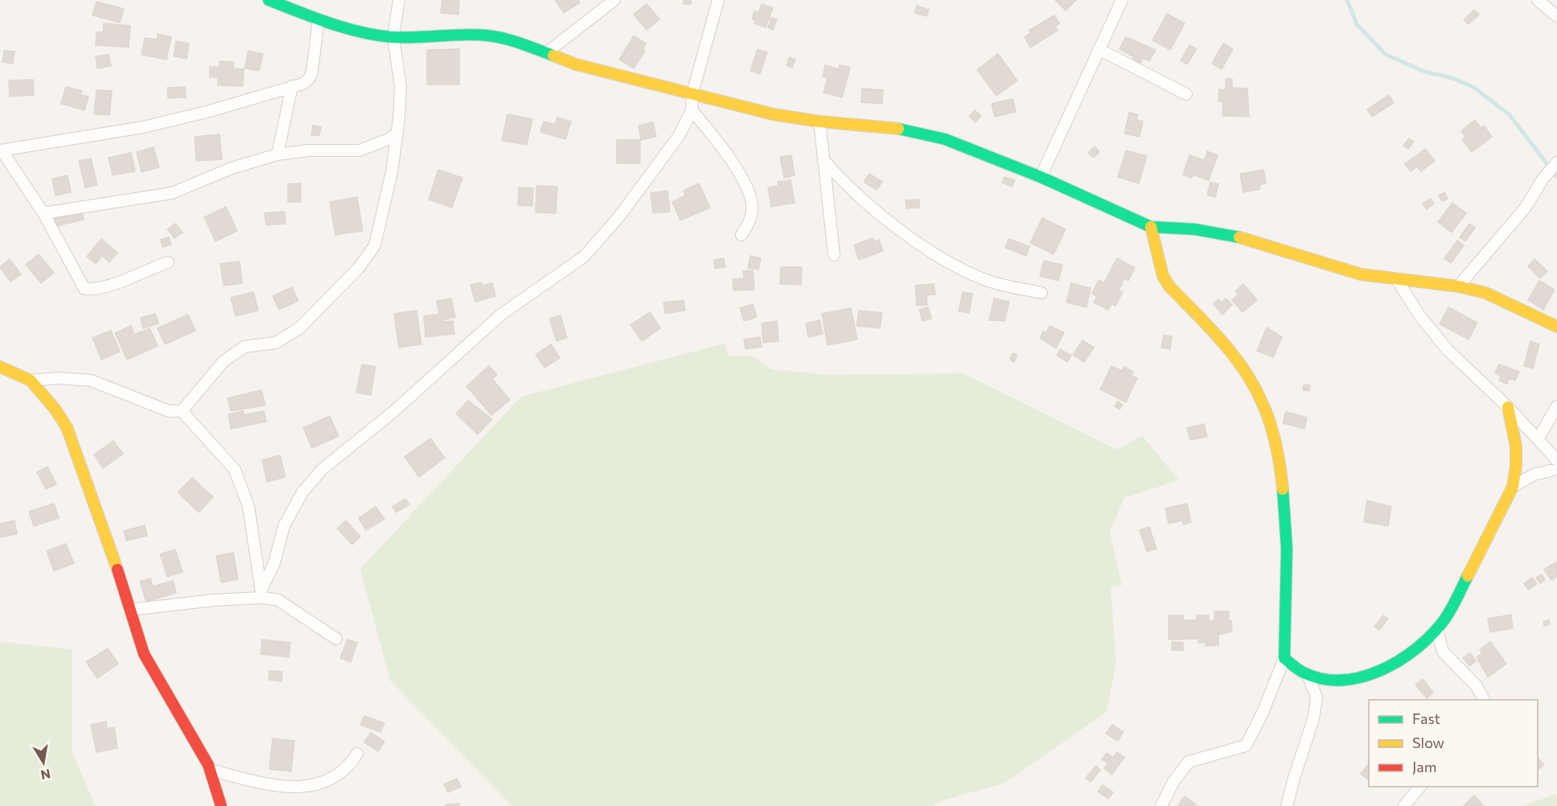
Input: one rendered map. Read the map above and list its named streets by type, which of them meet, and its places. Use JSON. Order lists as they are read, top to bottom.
{
  "legend": ["Fast", "Slow", "Jam"],
  "north": "bottom"
}
